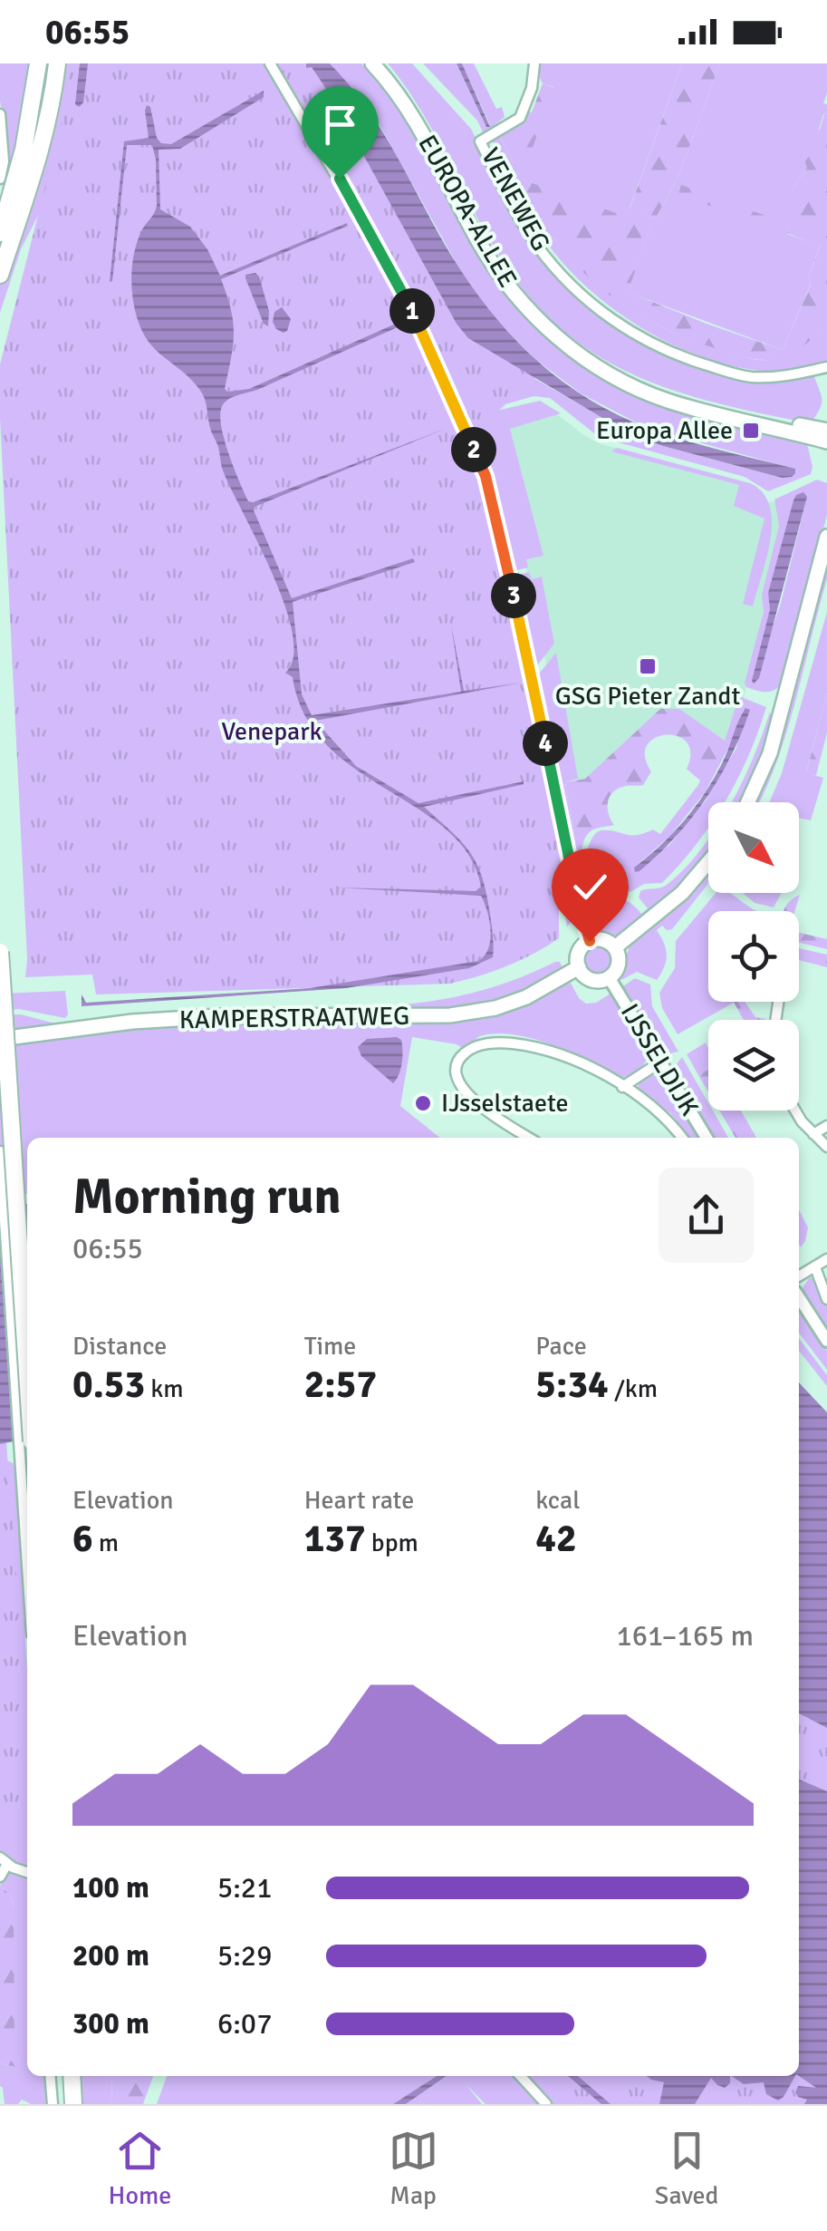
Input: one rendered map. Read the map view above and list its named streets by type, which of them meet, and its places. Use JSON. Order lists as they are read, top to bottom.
{
  "streets": {
    "main road": ["EUROPA-ALLEE", "KAMPERSTRAATWEG"],
    "street": ["VENEWEG", "IJSSELDIJK"]
  },
  "crossings": [
    ["KAMPERSTRAATWEG", "IJSSELDIJK"]
  ],
  "parks": ["Venepark"],
  "places": {
    "transit": ["Europa Allee", "GSG Pieter Zandt"],
    "other": ["IJsselstaete"]
  },
  "north": "bottom right",
  "page": {
    "status": "06:55",
    "pins": [
      "1",
      "2",
      "3",
      "4"
    ],
    "heading": ["Morning run", "06:55"],
    "stats": [
      ["Distance", "0.53 km"],
      ["Time", "2:57"],
      ["Pace", "5:34 /km"],
      ["Elevation", "6 m"],
      ["Heart rate", "137 bpm"],
      ["kcal", "42"]
    ],
    "chart": ["Elevation", "161–165 m"],
    "list": [
      {
        "name": "100 m",
        "note": "5:21"
      },
      {
        "name": "200 m",
        "note": "5:29"
      },
      {
        "name": "300 m",
        "note": "6:07"
      }
    ],
    "tabs": ["Home", "Map", "Saved"]
  }
}
